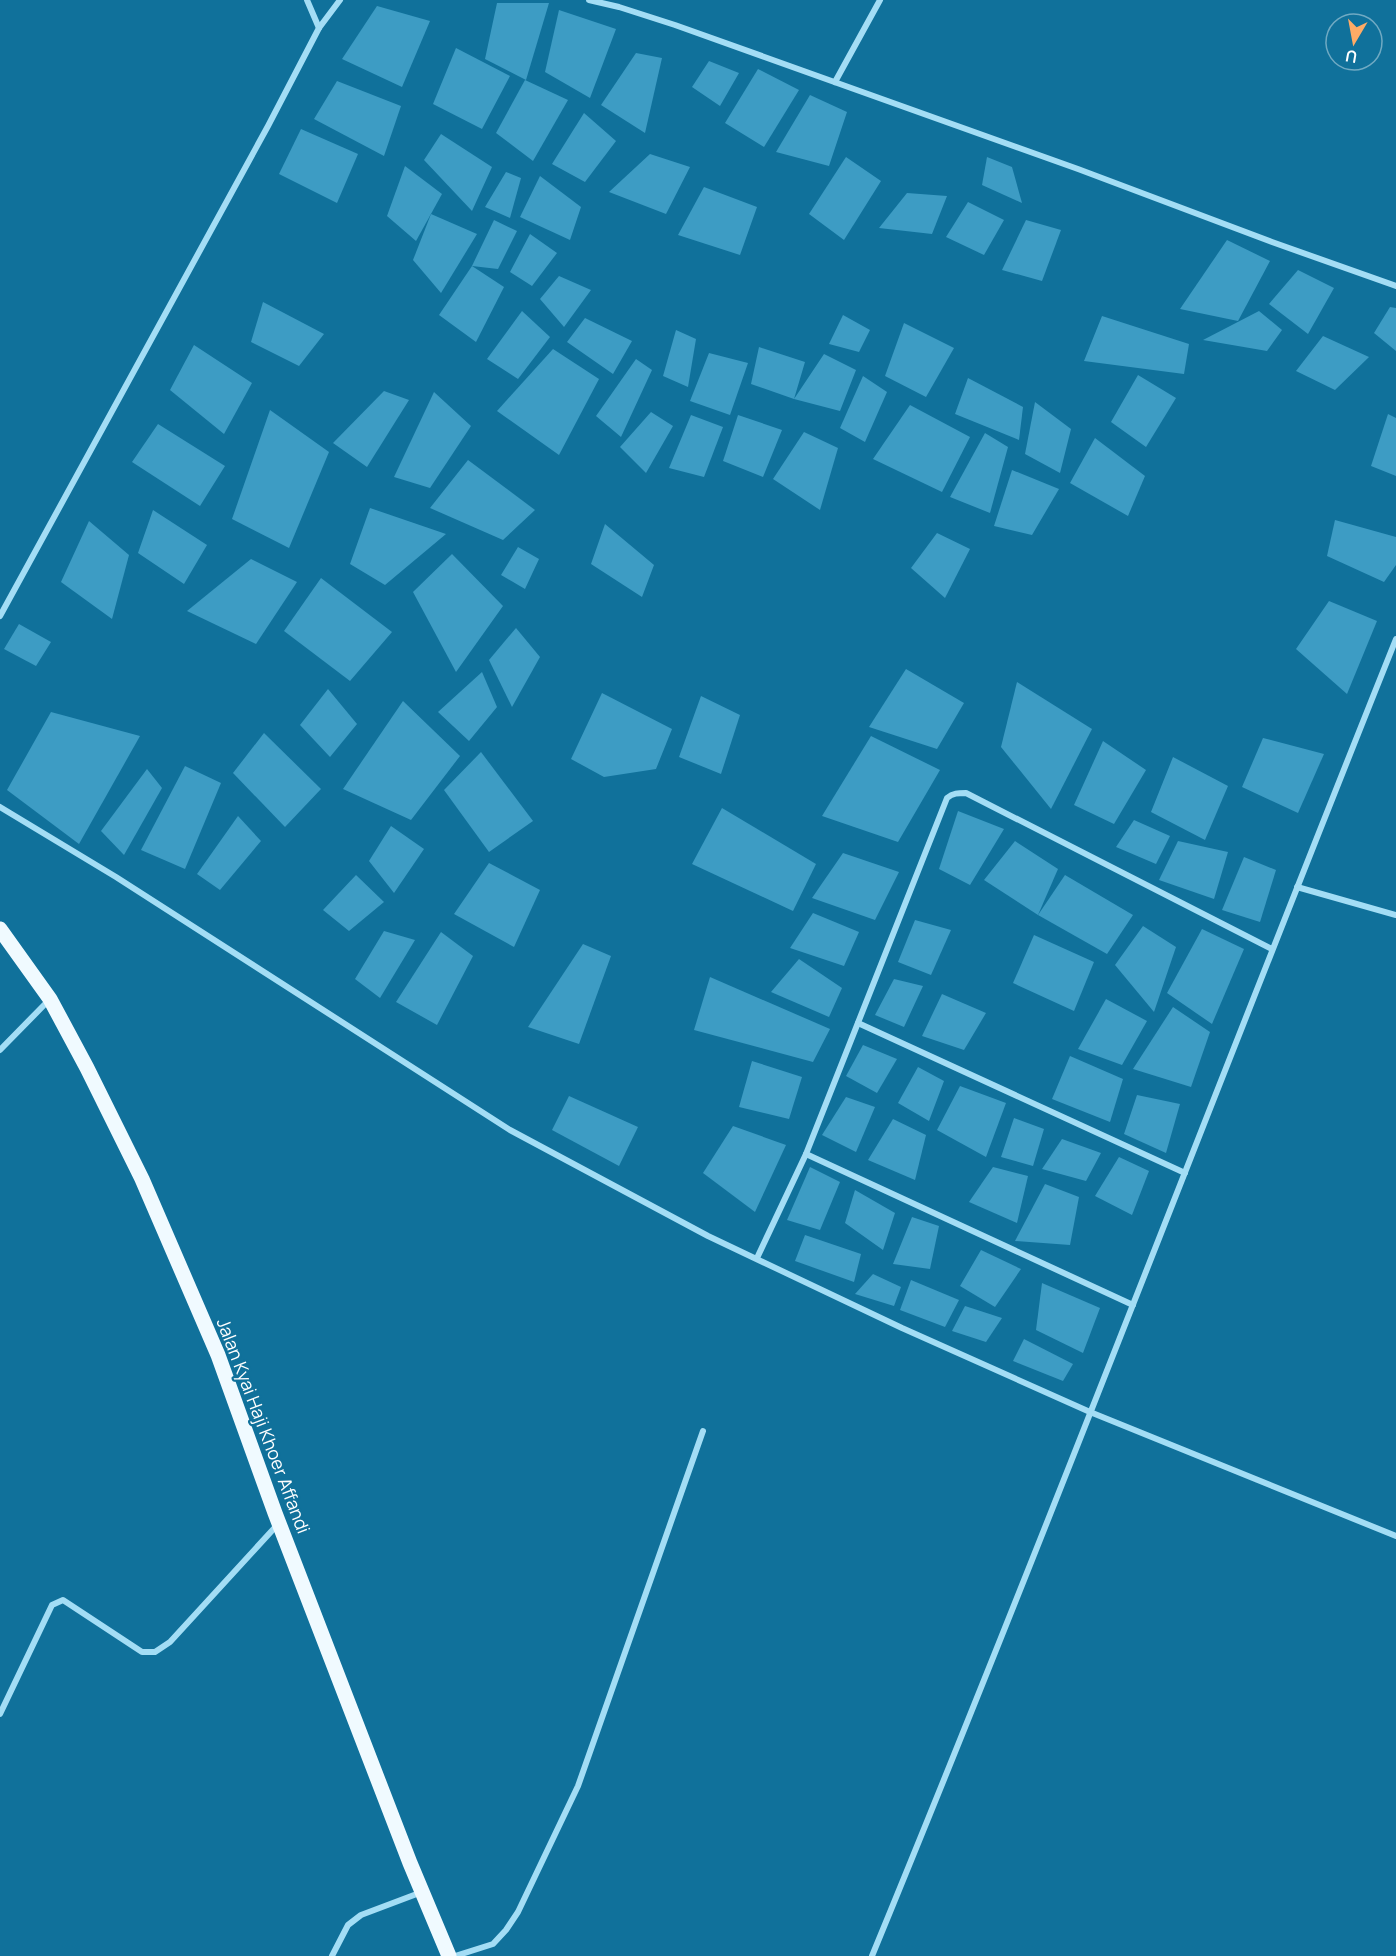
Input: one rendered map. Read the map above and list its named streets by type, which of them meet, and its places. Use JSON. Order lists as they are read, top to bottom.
{
  "streets": {
    "main road": ["Jalan Kyai Haji Khoer Affandi"]
  },
  "north": "bottom"
}
